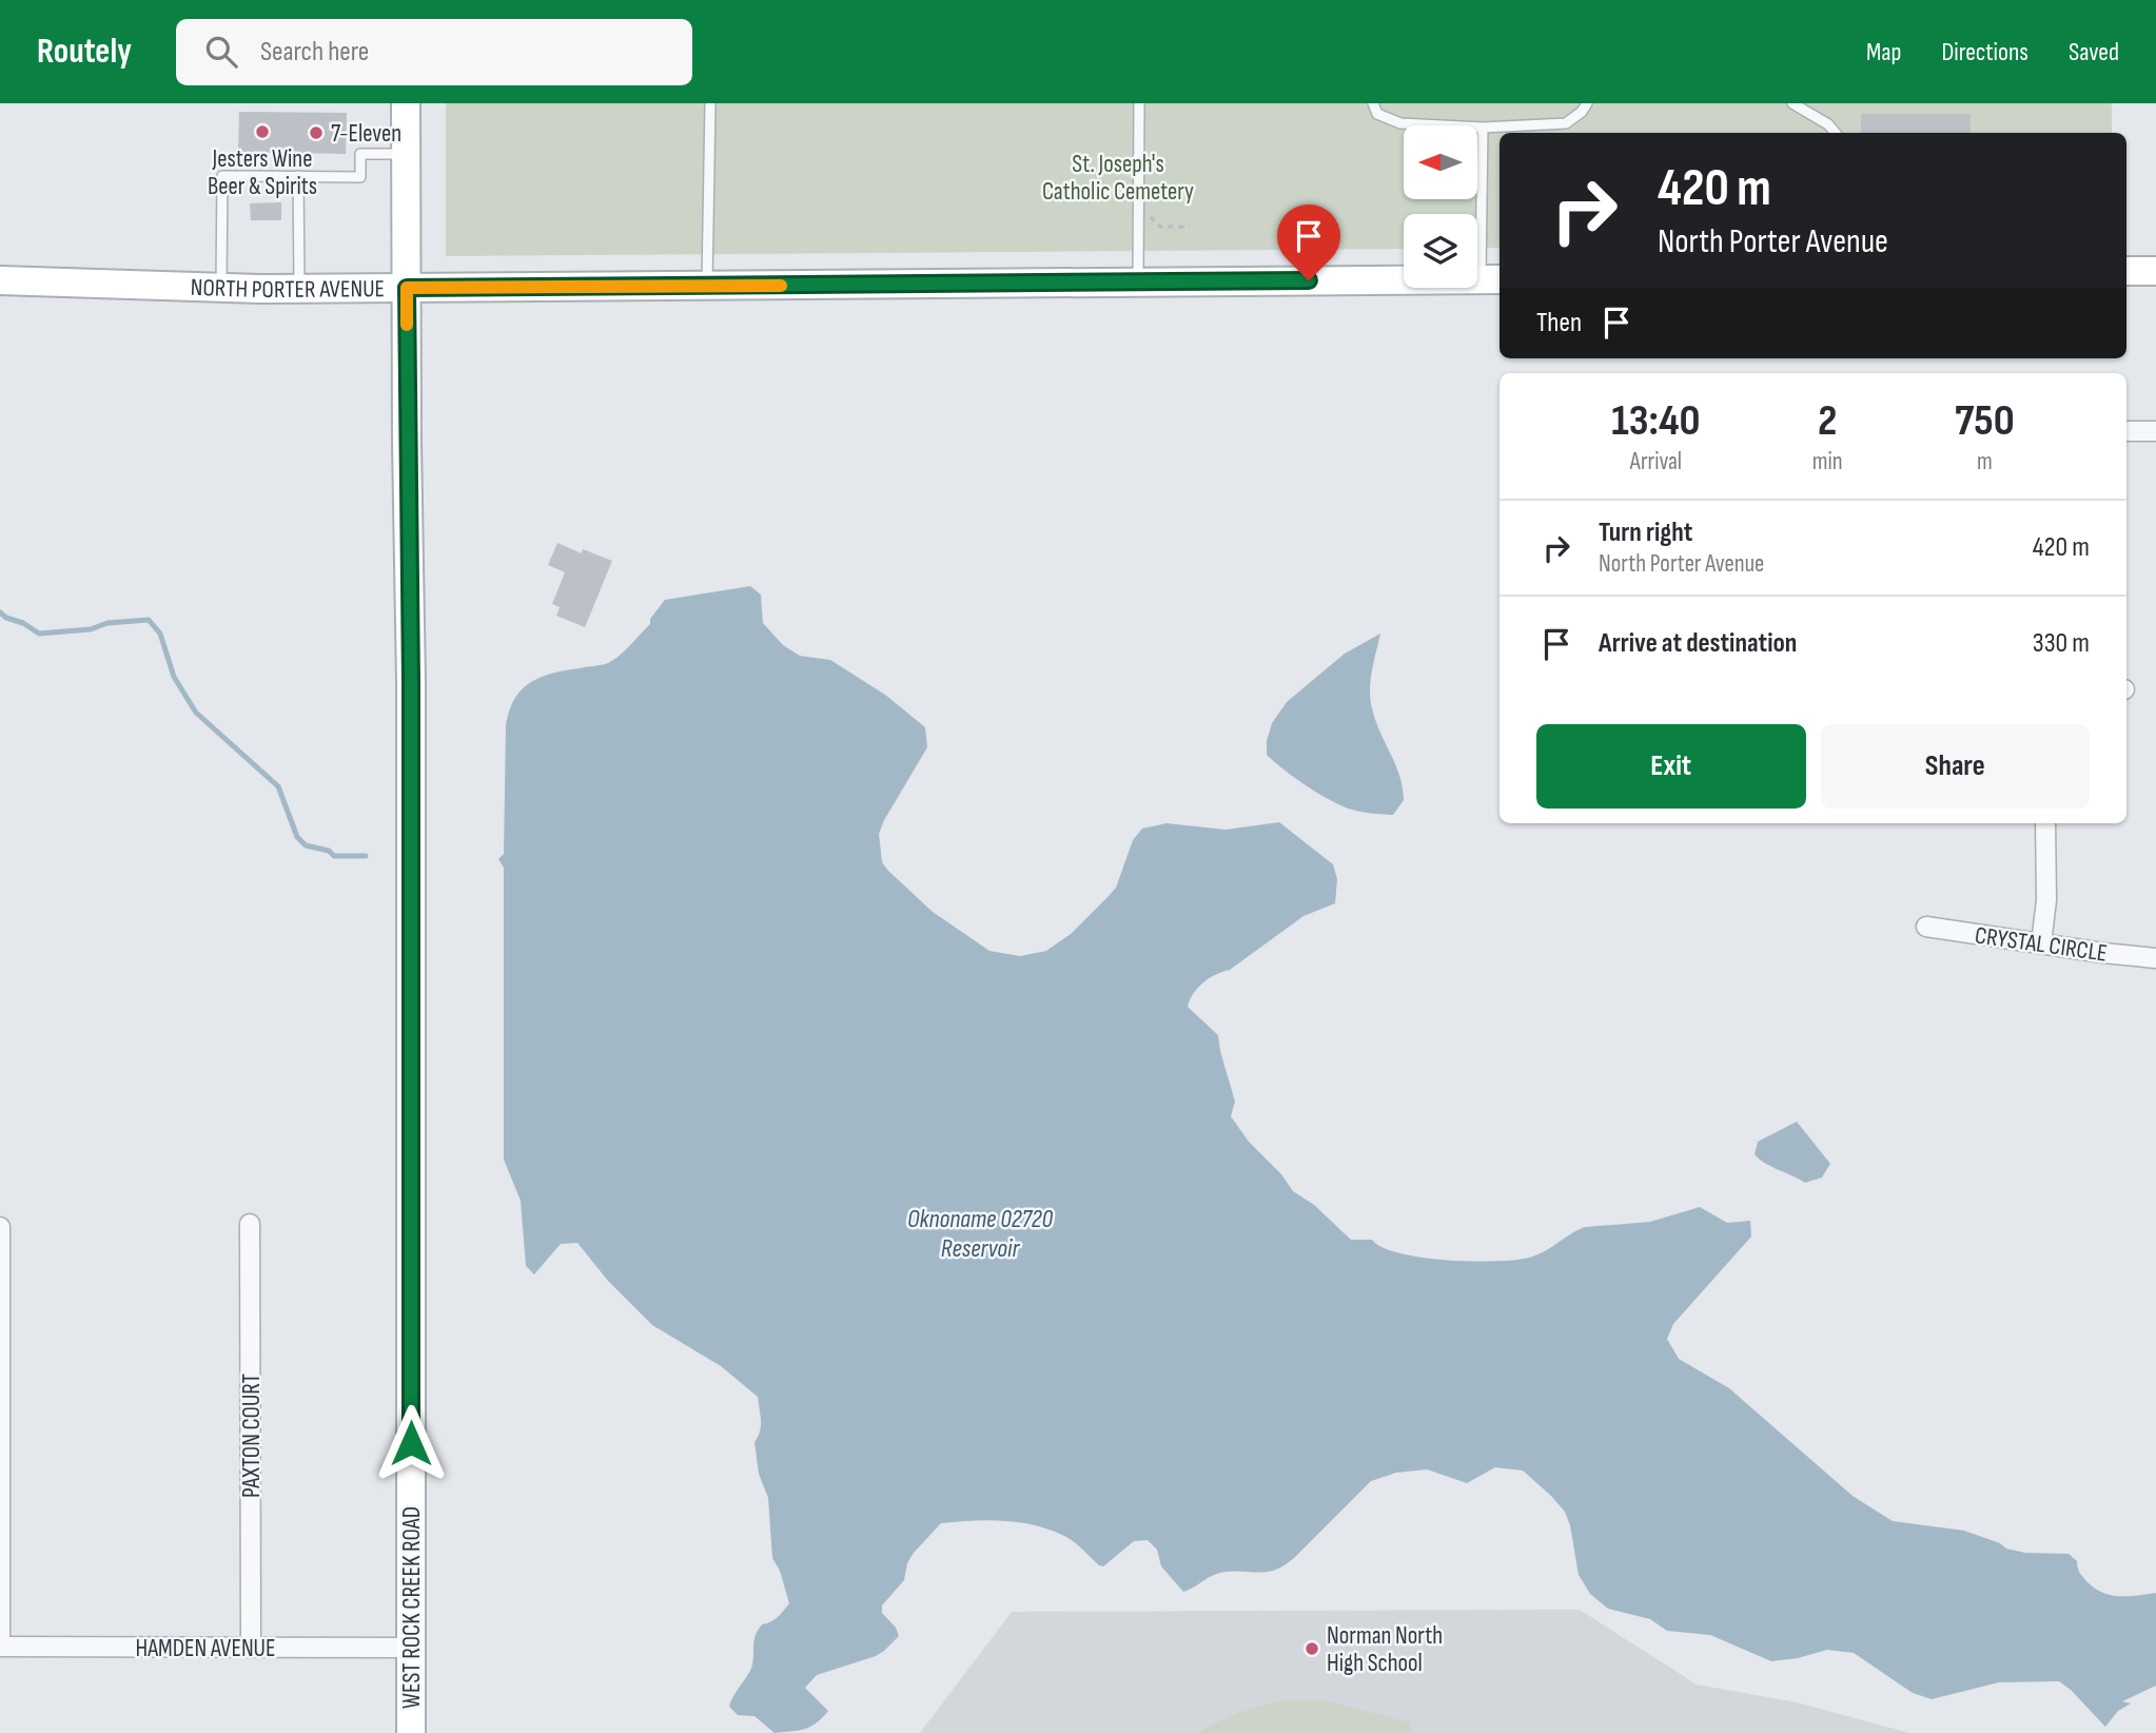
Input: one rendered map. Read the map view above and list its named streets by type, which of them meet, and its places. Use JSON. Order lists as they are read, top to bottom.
{
  "streets": {
    "main road": ["NORTH PORTER AVENUE", "WEST ROCK CREEK ROAD"],
    "street": ["CRYSTAL CIRCLE", "PAXTON COURT", "HAMDEN AVENUE"]
  },
  "crossings": [
    ["NORTH PORTER AVENUE", "WEST ROCK CREEK ROAD"],
    ["PAXTON COURT", "HAMDEN AVENUE"],
    ["WEST ROCK CREEK ROAD", "HAMDEN AVENUE"]
  ],
  "water": ["Oknoname 02720 Reservoir"],
  "parks": ["St. Joseph's Catholic Cemetery"],
  "places": ["Jesters Wine Beer & Spirits", "7-Eleven", "Norman North High School"],
  "north": "left",
  "page": {
    "header": "Routely",
    "search": "Search here",
    "nav": ["Map", "Directions", "Saved"],
    "turn": ["420 m", "North Porter Avenue"],
    "then": "Then",
    "eta": [
      "13:40",
      "Arrival",
      "2",
      "min",
      "750",
      "m"
    ],
    "list": [
      {
        "name": "Turn right",
        "note": "North Porter Avenue",
        "value": "420 m"
      },
      {
        "name": "Arrive at destination",
        "value": "330 m"
      }
    ],
    "buttons": ["Exit", "Share"]
  }
}
